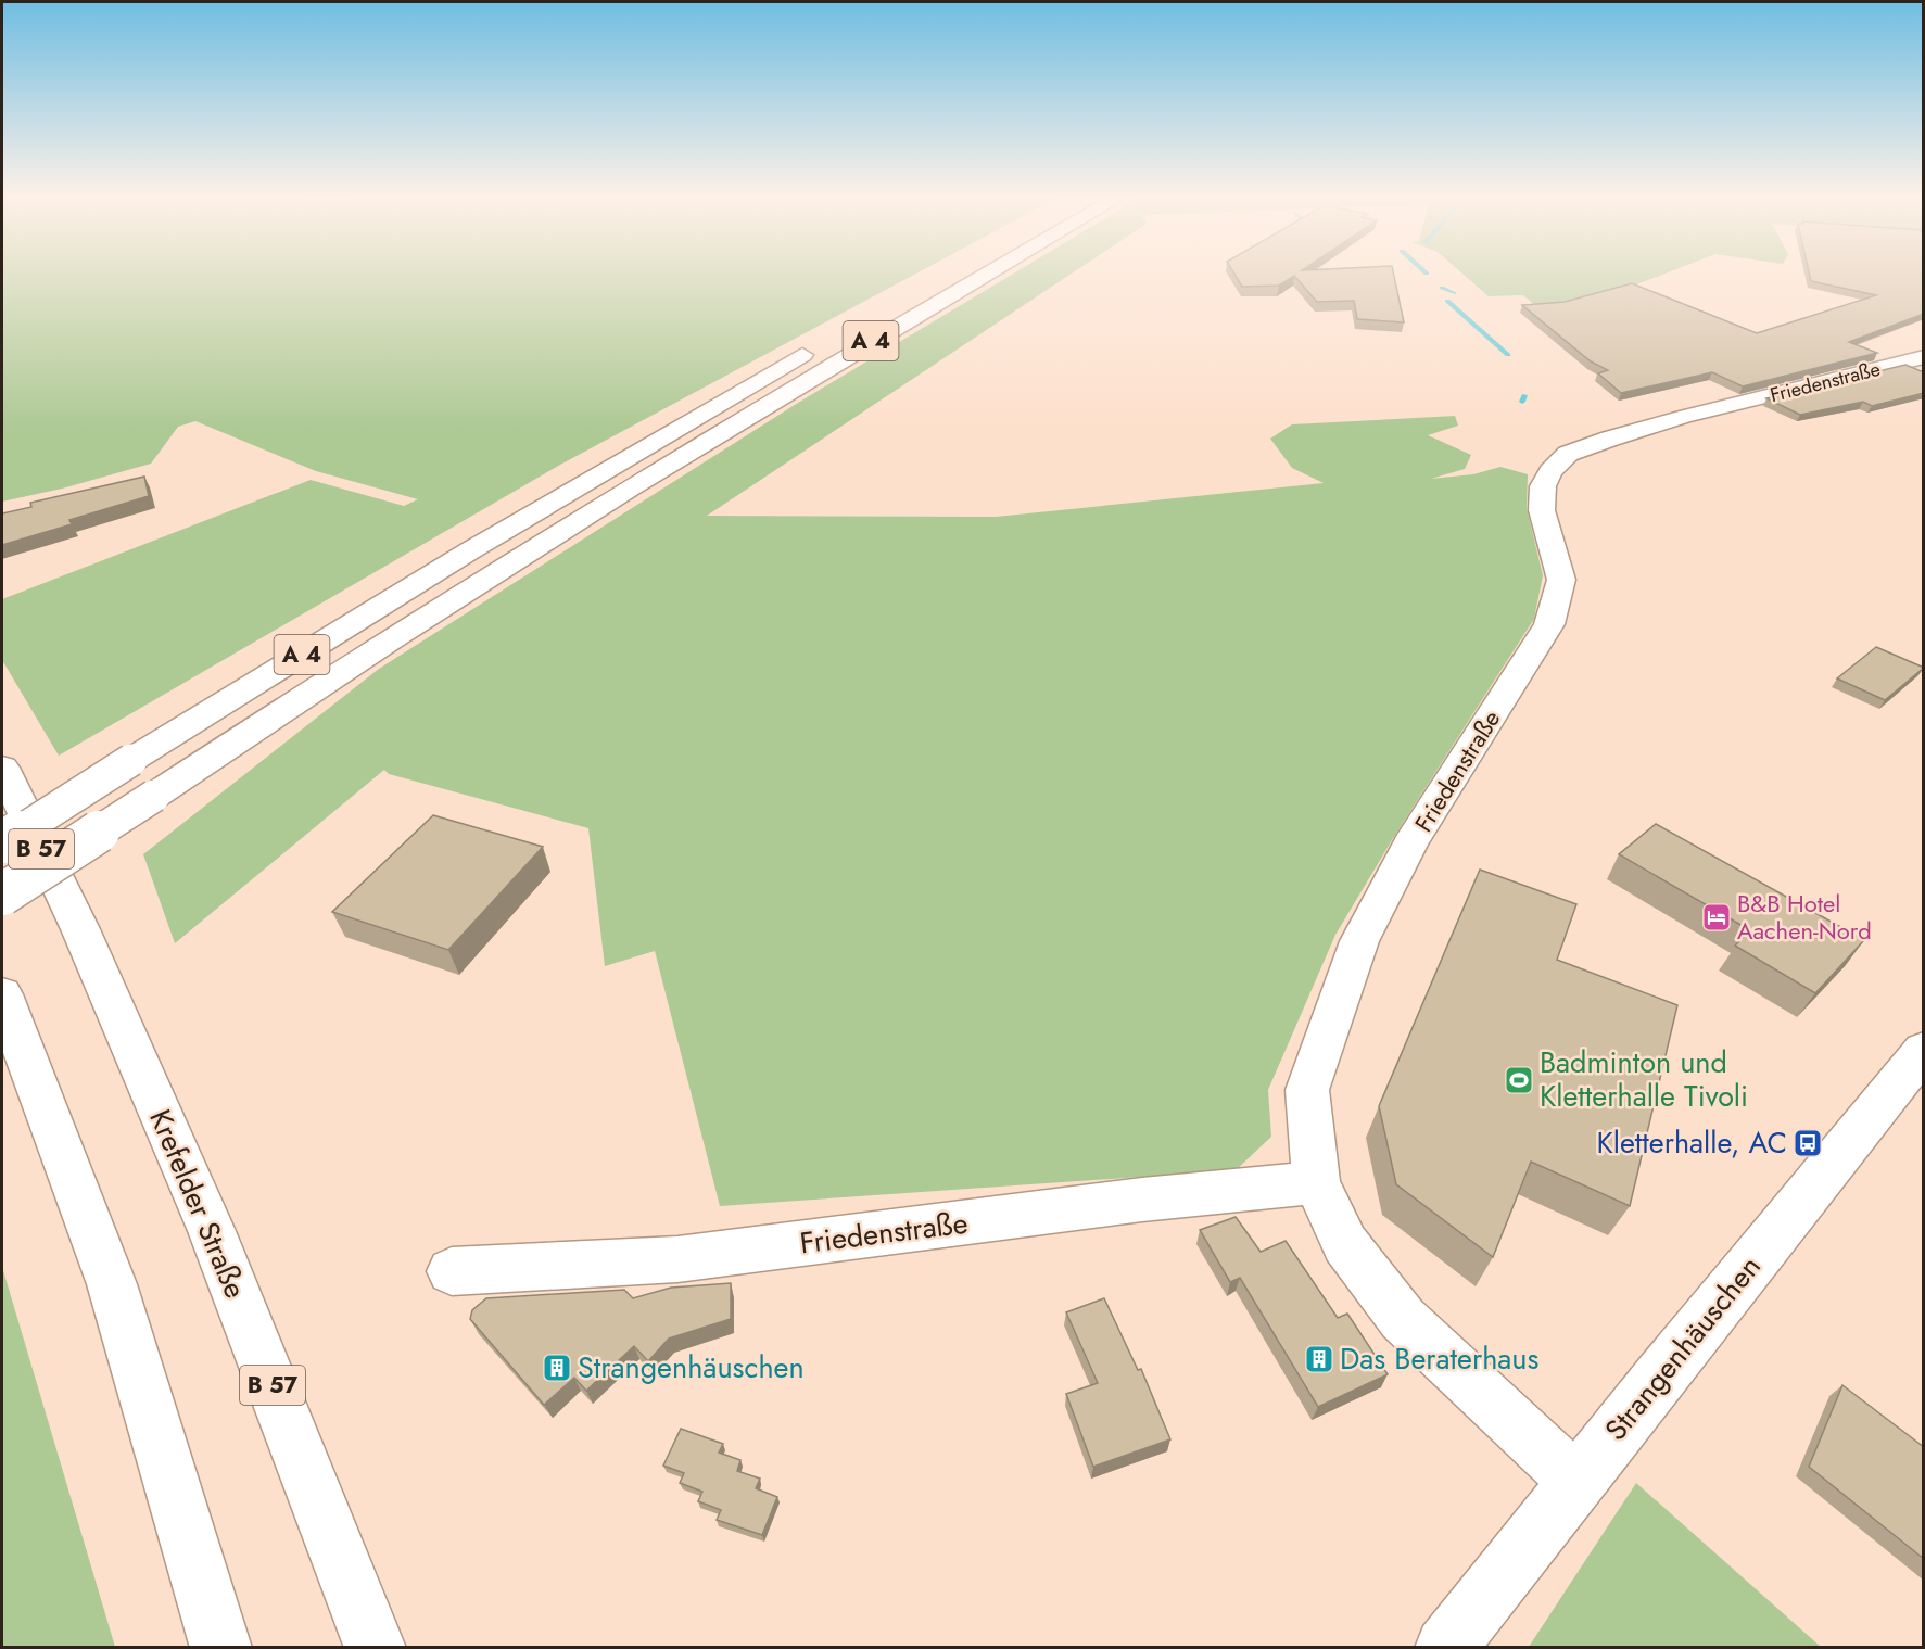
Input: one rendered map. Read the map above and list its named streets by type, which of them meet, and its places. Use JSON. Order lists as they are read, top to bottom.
{
  "streets": {
    "main road": [
      "A 4",
      "Friedenstraße",
      "B 57",
      "Krefelder Straße",
      "Strangenhäuschen"
    ]
  },
  "crossings": [
    ["Friedenstraße", "Strangenhäuschen"]
  ],
  "places": {
    "hotel": ["B&B Hotel Aachen-Nord"],
    "sports": ["Badminton und Kletterhalle Tivoli"],
    "bus stop": ["Kletterhalle, AC"],
    "building": ["Das Beraterhaus", "Strangenhäuschen"]
  }
}
